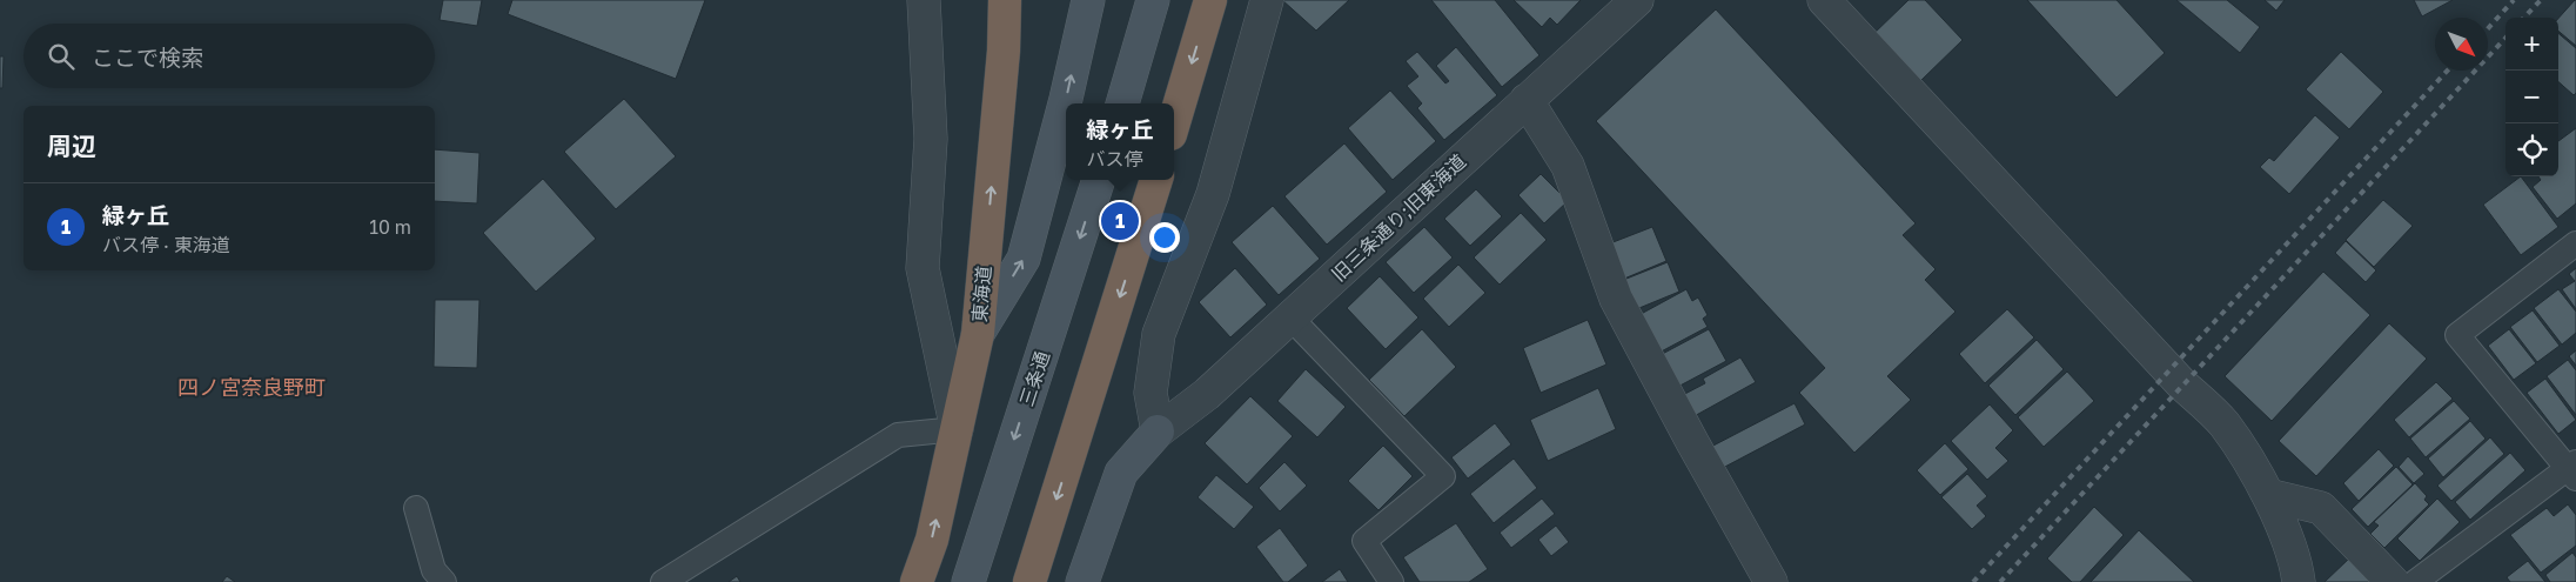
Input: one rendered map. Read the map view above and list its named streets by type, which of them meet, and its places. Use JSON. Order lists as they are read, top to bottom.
{
  "streets": {
    "highway": ["東海道"],
    "main road": ["三条通"],
    "street": ["旧三条通り;旧東海道"]
  },
  "districts": ["四ノ宮奈良野町"],
  "north": "bottom right",
  "page": {
    "map_buttons": ["+", "−"],
    "search": "ここで検索",
    "popup": ["緑ヶ丘", "バス停"],
    "heading": "周辺",
    "list": [
      {
        "mark": "1",
        "name": "緑ヶ丘",
        "note": "バス停 · 東海道",
        "value": "10 m"
      }
    ],
    "pins": "1"
  }
}
